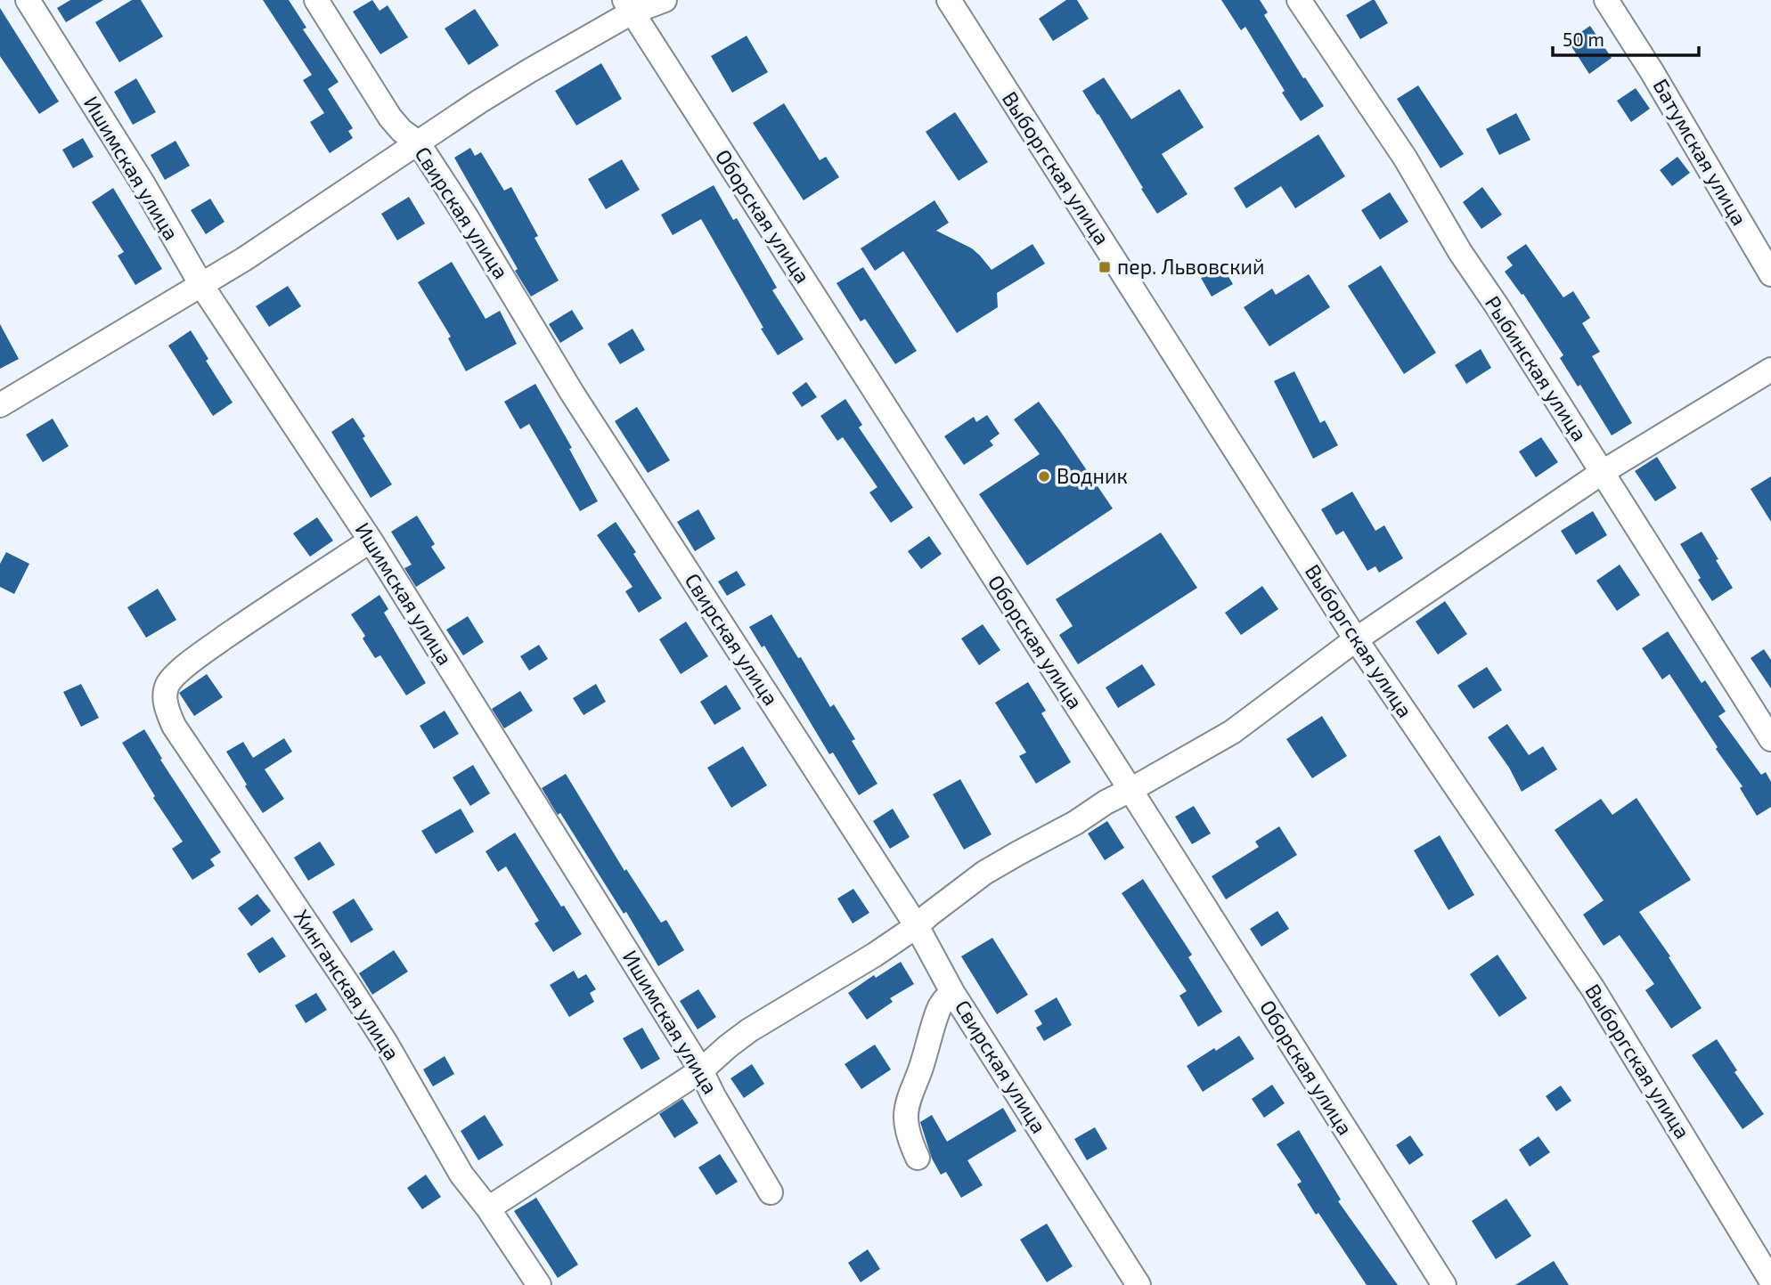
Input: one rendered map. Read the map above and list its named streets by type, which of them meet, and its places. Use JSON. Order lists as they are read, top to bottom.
{
  "streets": {
    "street": [
      "Батумская улица",
      "Ишимская улица",
      "Выборгская улица",
      "Свирская улица",
      "Оборская улица",
      "Рыбинская улица",
      "Хинганская улица"
    ]
  },
  "crossings": [
    ["Ишимская улица", "Хинганская улица"]
  ],
  "places": {
    "transit": ["пер. Львовский"],
    "other": ["Водник"]
  },
  "scale_bar": "50 m"
}
